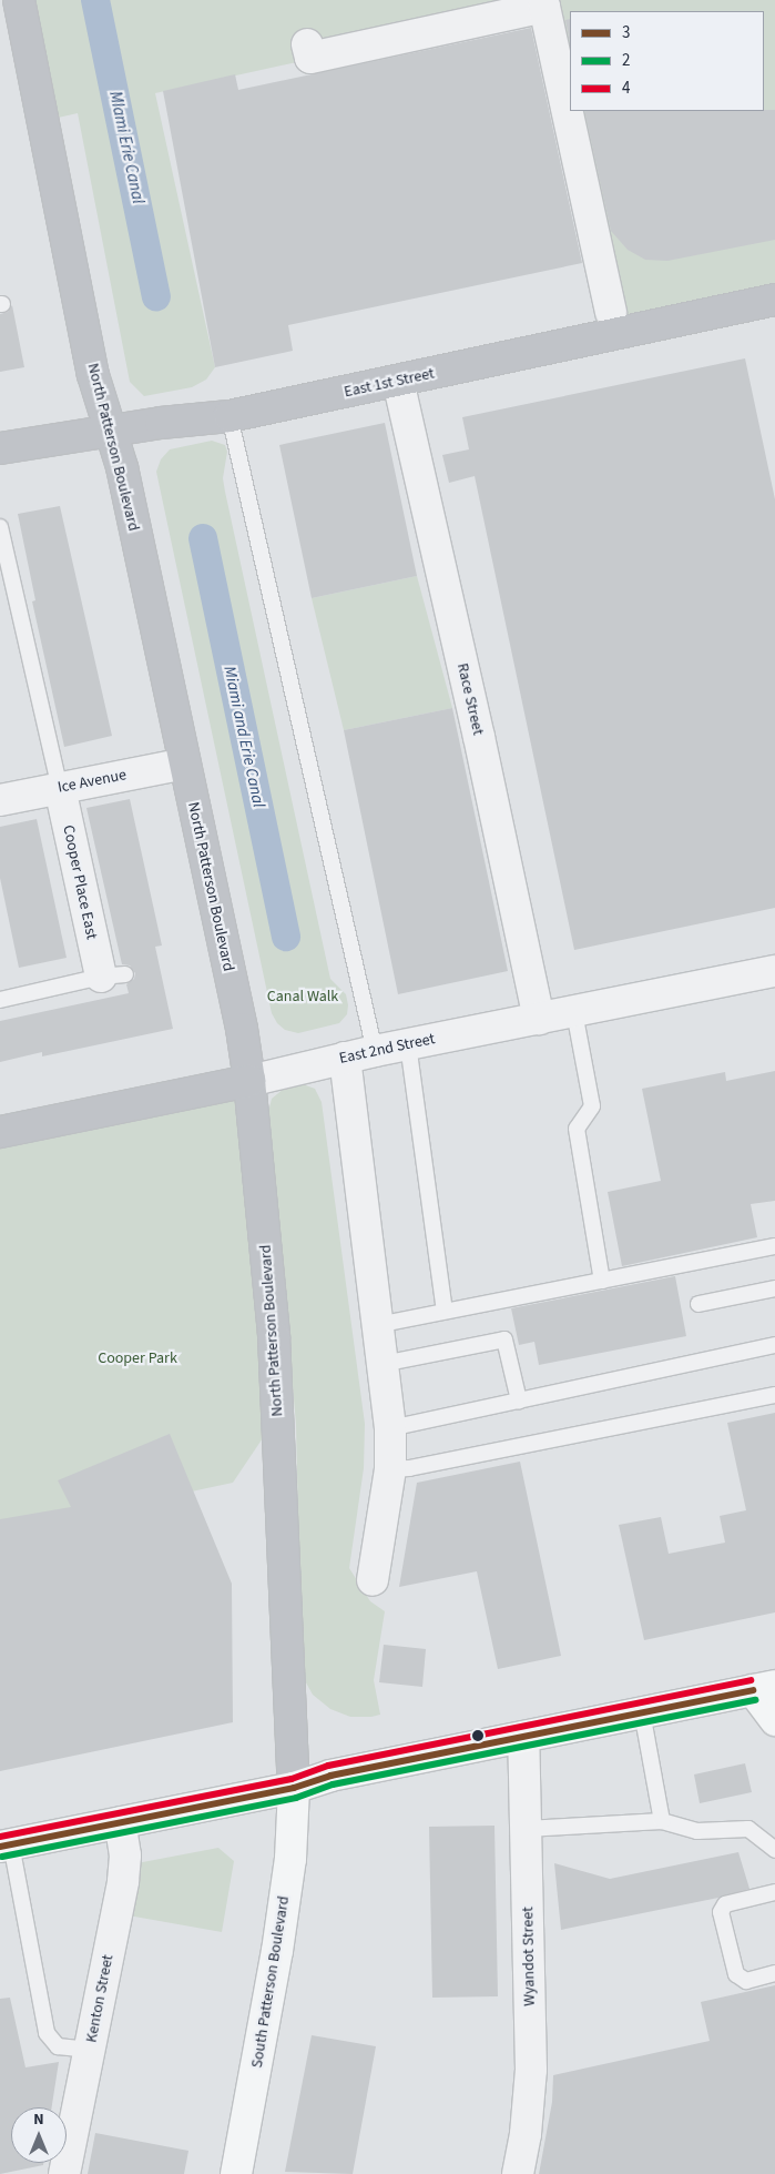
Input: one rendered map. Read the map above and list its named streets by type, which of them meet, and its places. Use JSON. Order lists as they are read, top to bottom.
{
  "streets": {
    "main road": [
      "East 1st Street",
      "North Patterson Boulevard",
      "East 2nd Street",
      "South Patterson Boulevard"
    ],
    "street": [
      "Race Street",
      "Ice Avenue",
      "Cooper Place East",
      "Wyandot Street",
      "Kenton Street"
    ]
  },
  "crossings": [
    ["East 1st Street", "North Patterson Boulevard"],
    ["East 1st Street", "Race Street"],
    ["North Patterson Boulevard", "Ice Avenue"],
    ["North Patterson Boulevard", "East 2nd Street"],
    ["North Patterson Boulevard", "South Patterson Boulevard"],
    ["Race Street", "East 2nd Street"],
    ["Ice Avenue", "Cooper Place East"]
  ],
  "water": ["MIami Erie Canal", "Miami and Erie Canal"],
  "parks": ["Canal Walk", "Cooper Park"],
  "lines": ["transit line 4", "transit line 3", "transit line 2"],
  "legend": ["3", "2", "4"],
  "north": "top"
}
